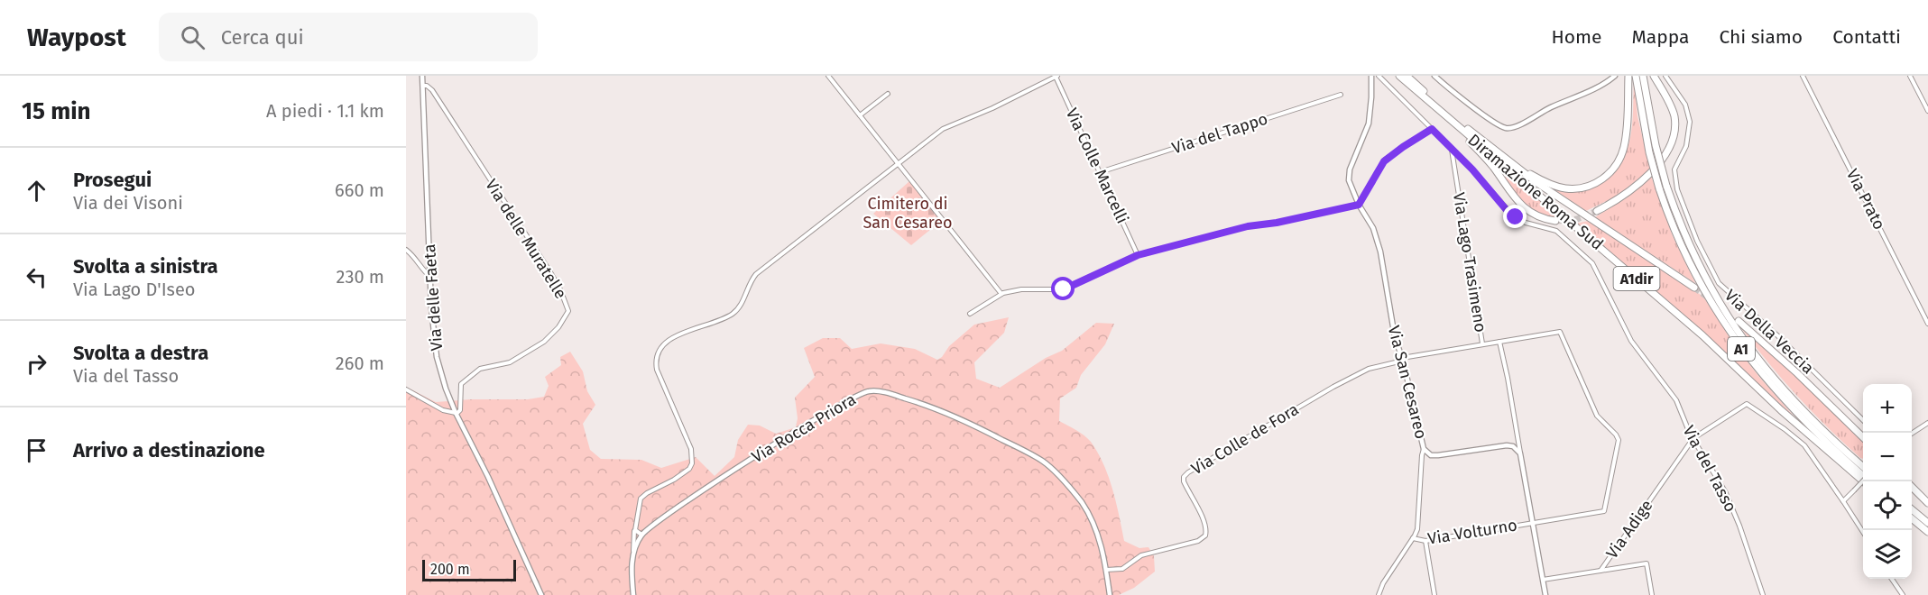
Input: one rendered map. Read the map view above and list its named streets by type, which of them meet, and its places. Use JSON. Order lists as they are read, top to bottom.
{
  "streets": {
    "highway": ["Diramazione Roma Sud", "A1dir", "A1"],
    "street": [
      "Via del Tappo",
      "Via Colle Marcelli",
      "Via Prato",
      "Via delle Muratelle",
      "Via Lago Trasimeno",
      "Via delle Faeta",
      "Via Della Veccia",
      "Via San Cesareo",
      "Via Rocca Priora",
      "Via Colle de Fora",
      "Via del Tasso",
      "Via Adige",
      "Via Volturno"
    ]
  },
  "crossings": [
    ["Via del Tappo", "Via Colle Marcelli"],
    ["Diramazione Roma Sud", "A1dir"],
    ["Via delle Muratelle", "Via delle Faeta"],
    ["Via Lago Trasimeno", "Via del Tasso"],
    ["Via San Cesareo", "Via Colle de Fora"],
    ["Via Rocca Priora", "Via Colle de Fora"],
    ["Via del Tasso", "Via Adige"]
  ],
  "parks": ["Cimitero di San Cesareo"],
  "scale_bar": "200 m",
  "page": {
    "header": "Waypost",
    "search": "Cerca qui",
    "nav": [
      "Home",
      "Mappa",
      "Chi siamo",
      "Contatti"
    ],
    "heading": ["15 min", "A piedi · 1.1 km"],
    "list": [
      ["Prosegui", "Via dei Visoni", "660 m"],
      ["Svolta a sinistra", "Via Lago D'Iseo", "230 m"],
      ["Svolta a destra", "Via del Tasso", "260 m"],
      "Arrivo a destinazione"
    ],
    "map_buttons": ["+", "−"],
    "scale": "200 m"
  }
}
